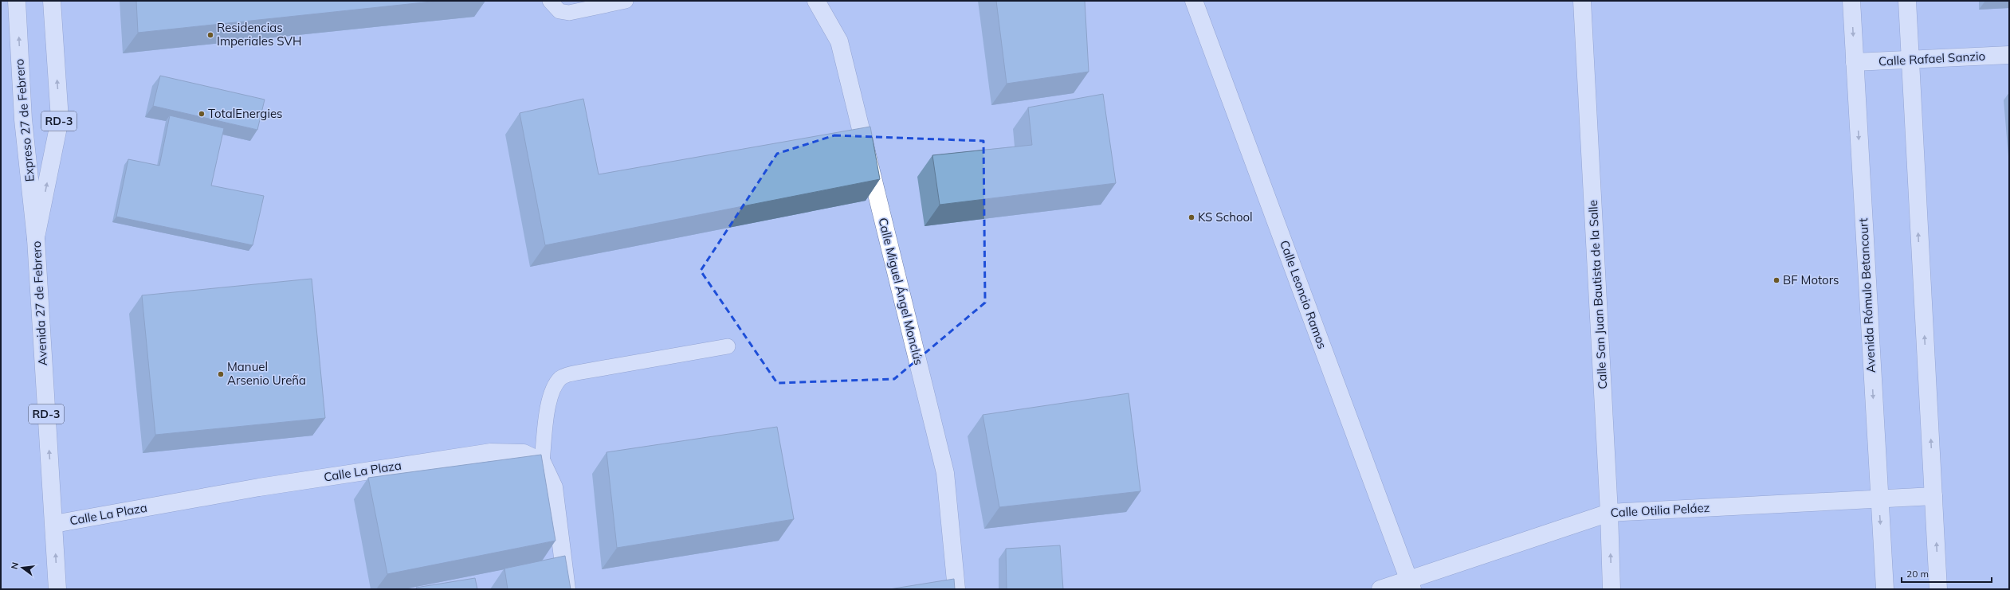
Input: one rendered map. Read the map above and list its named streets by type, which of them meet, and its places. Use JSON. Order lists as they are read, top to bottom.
{
  "streets": {
    "main road": [
      "Calle Rafael Sanzio",
      "Expreso 27 de Febrero",
      "RD-3",
      "Calle Miguel Ángel Monclús",
      "Calle Leoncio Ramos",
      "Calle San Juan Bautista de la Salle",
      "Avenida Rómulo Betancourt",
      "Avenida 27 de Febrero",
      "Calle La Plaza",
      "Calle Otilia Peláez"
    ]
  },
  "crossings": [
    ["Calle Rafael Sanzio", "Avenida Rómulo Betancourt"],
    ["Expreso 27 de Febrero", "Avenida 27 de Febrero"],
    ["Calle Leoncio Ramos", "Calle Otilia Peláez"],
    ["Calle San Juan Bautista de la Salle", "Calle Otilia Peláez"],
    ["Avenida Rómulo Betancourt", "Calle Otilia Peláez"],
    ["Avenida 27 de Febrero", "Calle La Plaza"]
  ],
  "one_way": ["Expreso 27 de Febrero", "Avenida 27 de Febrero"],
  "places": [
    "Residencias Imperiales SVH",
    "TotalEnergies",
    "KS School",
    "BF Motors",
    "Manuel Arsenio Ureña"
  ],
  "scale_bar": "20 m",
  "north": "left"
}
